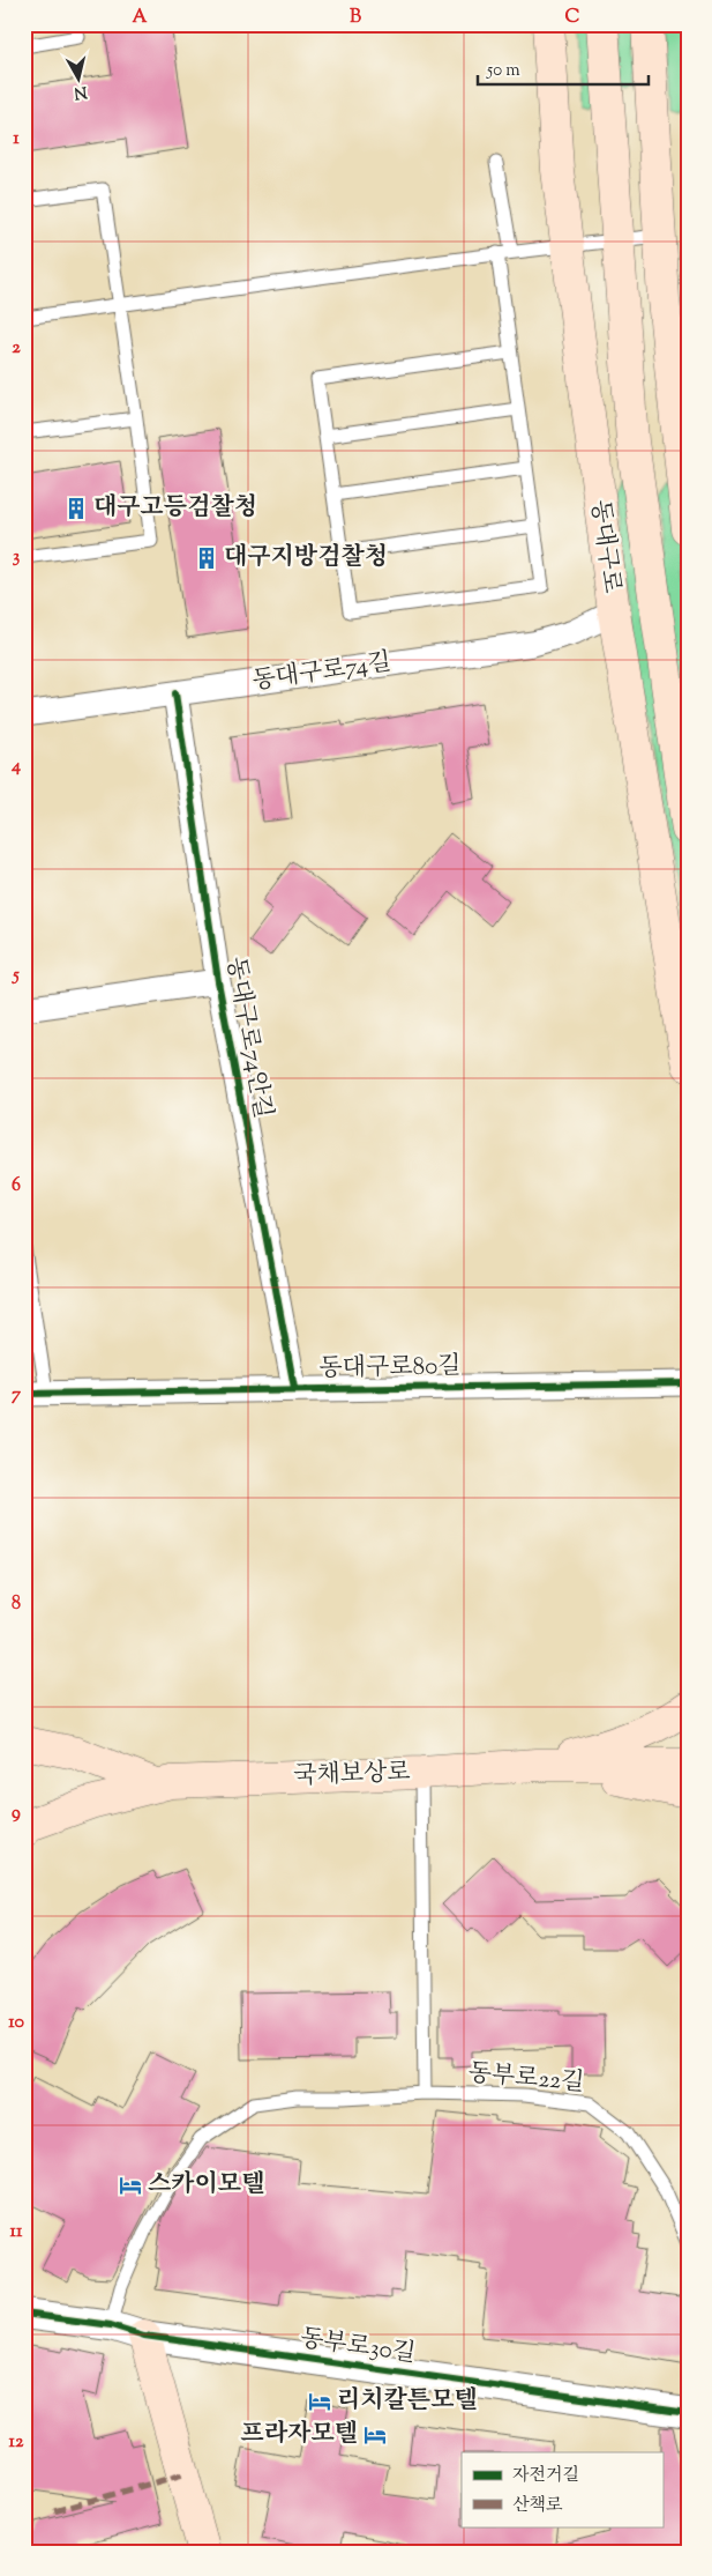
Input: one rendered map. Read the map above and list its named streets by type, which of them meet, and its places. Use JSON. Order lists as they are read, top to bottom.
{
  "streets": {
    "main road": ["동대구로", "국채보상로"],
    "street": [
      "동대구로74길",
      "동대구로74안길",
      "동대구로80길",
      "동부로30길"
    ],
    "lane": ["동부로22길"]
  },
  "crossings": [
    ["동대구로", "동대구로74길"],
    ["동대구로74길", "동대구로74안길"],
    ["동대구로74안길", "동대구로80길"]
  ],
  "places": {
    "building": ["대구고등검찰청", "대구지방검찰청"],
    "hotel": ["스카이모텔", "리치칼튼모텔", "프라자모텔"]
  },
  "legend": ["자전거길", "산책로"],
  "scale_bar": "50 m",
  "north": "bottom",
  "grid": {
    "columns": ["A", "B", "C"],
    "rows": [
      "1",
      "2",
      "3",
      "4",
      "5",
      "6",
      "7",
      "8",
      "9",
      "10",
      "11",
      "12"
    ]
  }
}
